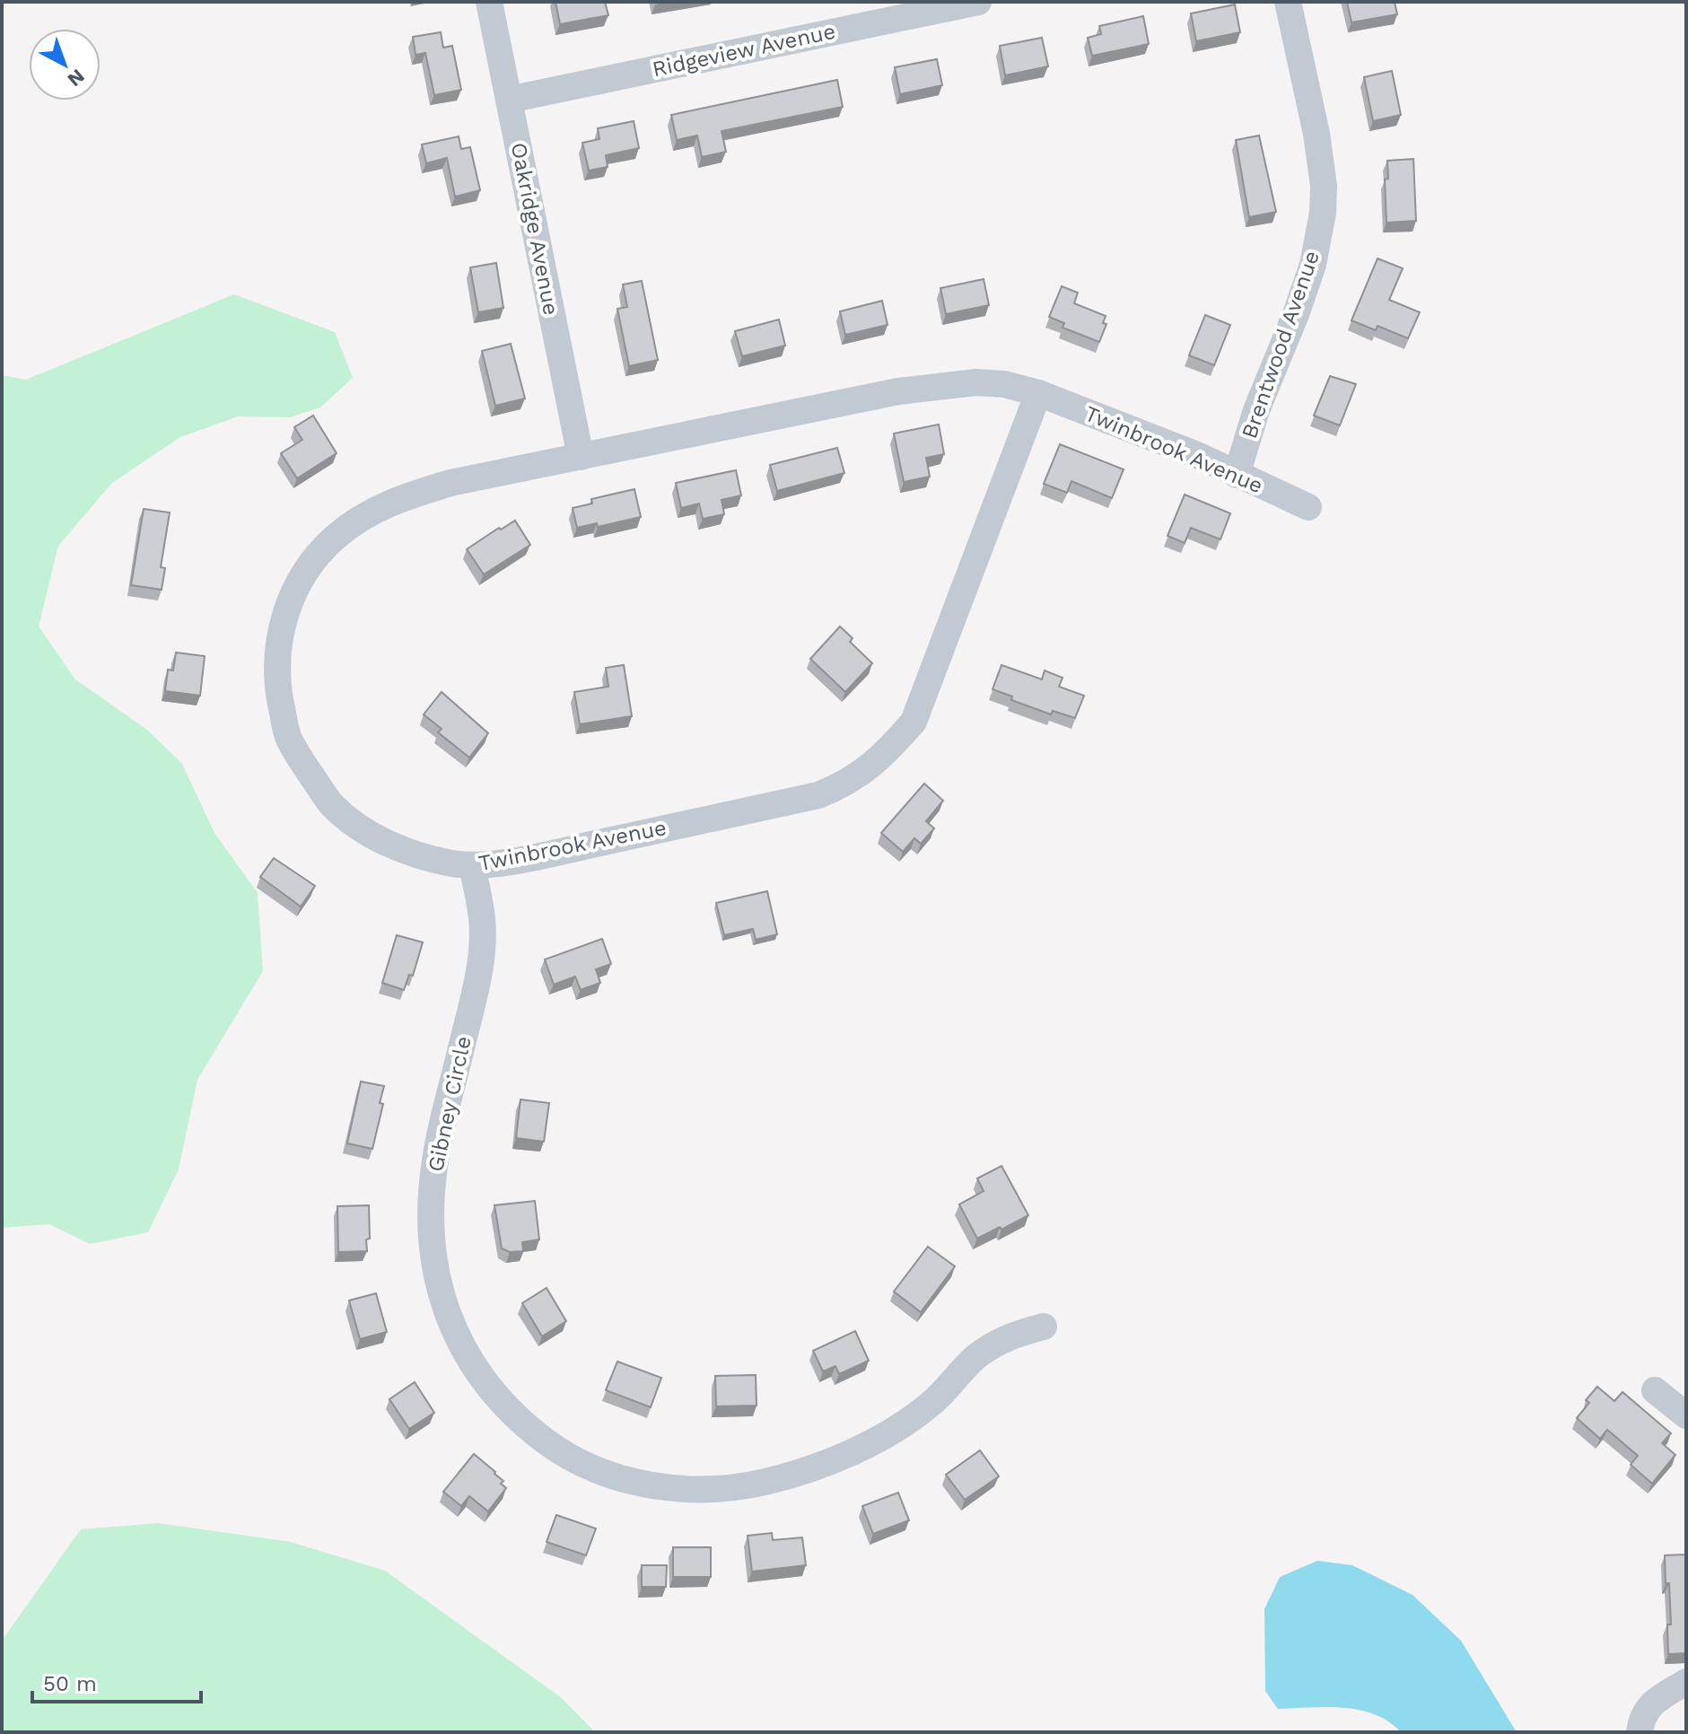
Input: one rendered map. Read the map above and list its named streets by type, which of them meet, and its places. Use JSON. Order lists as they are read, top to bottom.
{
  "streets": {
    "street": [
      "Ridgeview Avenue",
      "Oakridge Avenue",
      "Brentwood Avenue",
      "Twinbrook Avenue",
      "Gibney Circle"
    ]
  },
  "crossings": [
    ["Ridgeview Avenue", "Oakridge Avenue"],
    ["Oakridge Avenue", "Twinbrook Avenue"],
    ["Brentwood Avenue", "Twinbrook Avenue"],
    ["Twinbrook Avenue", "Gibney Circle"]
  ],
  "scale_bar": "50 m",
  "north": "bottom right"
}
